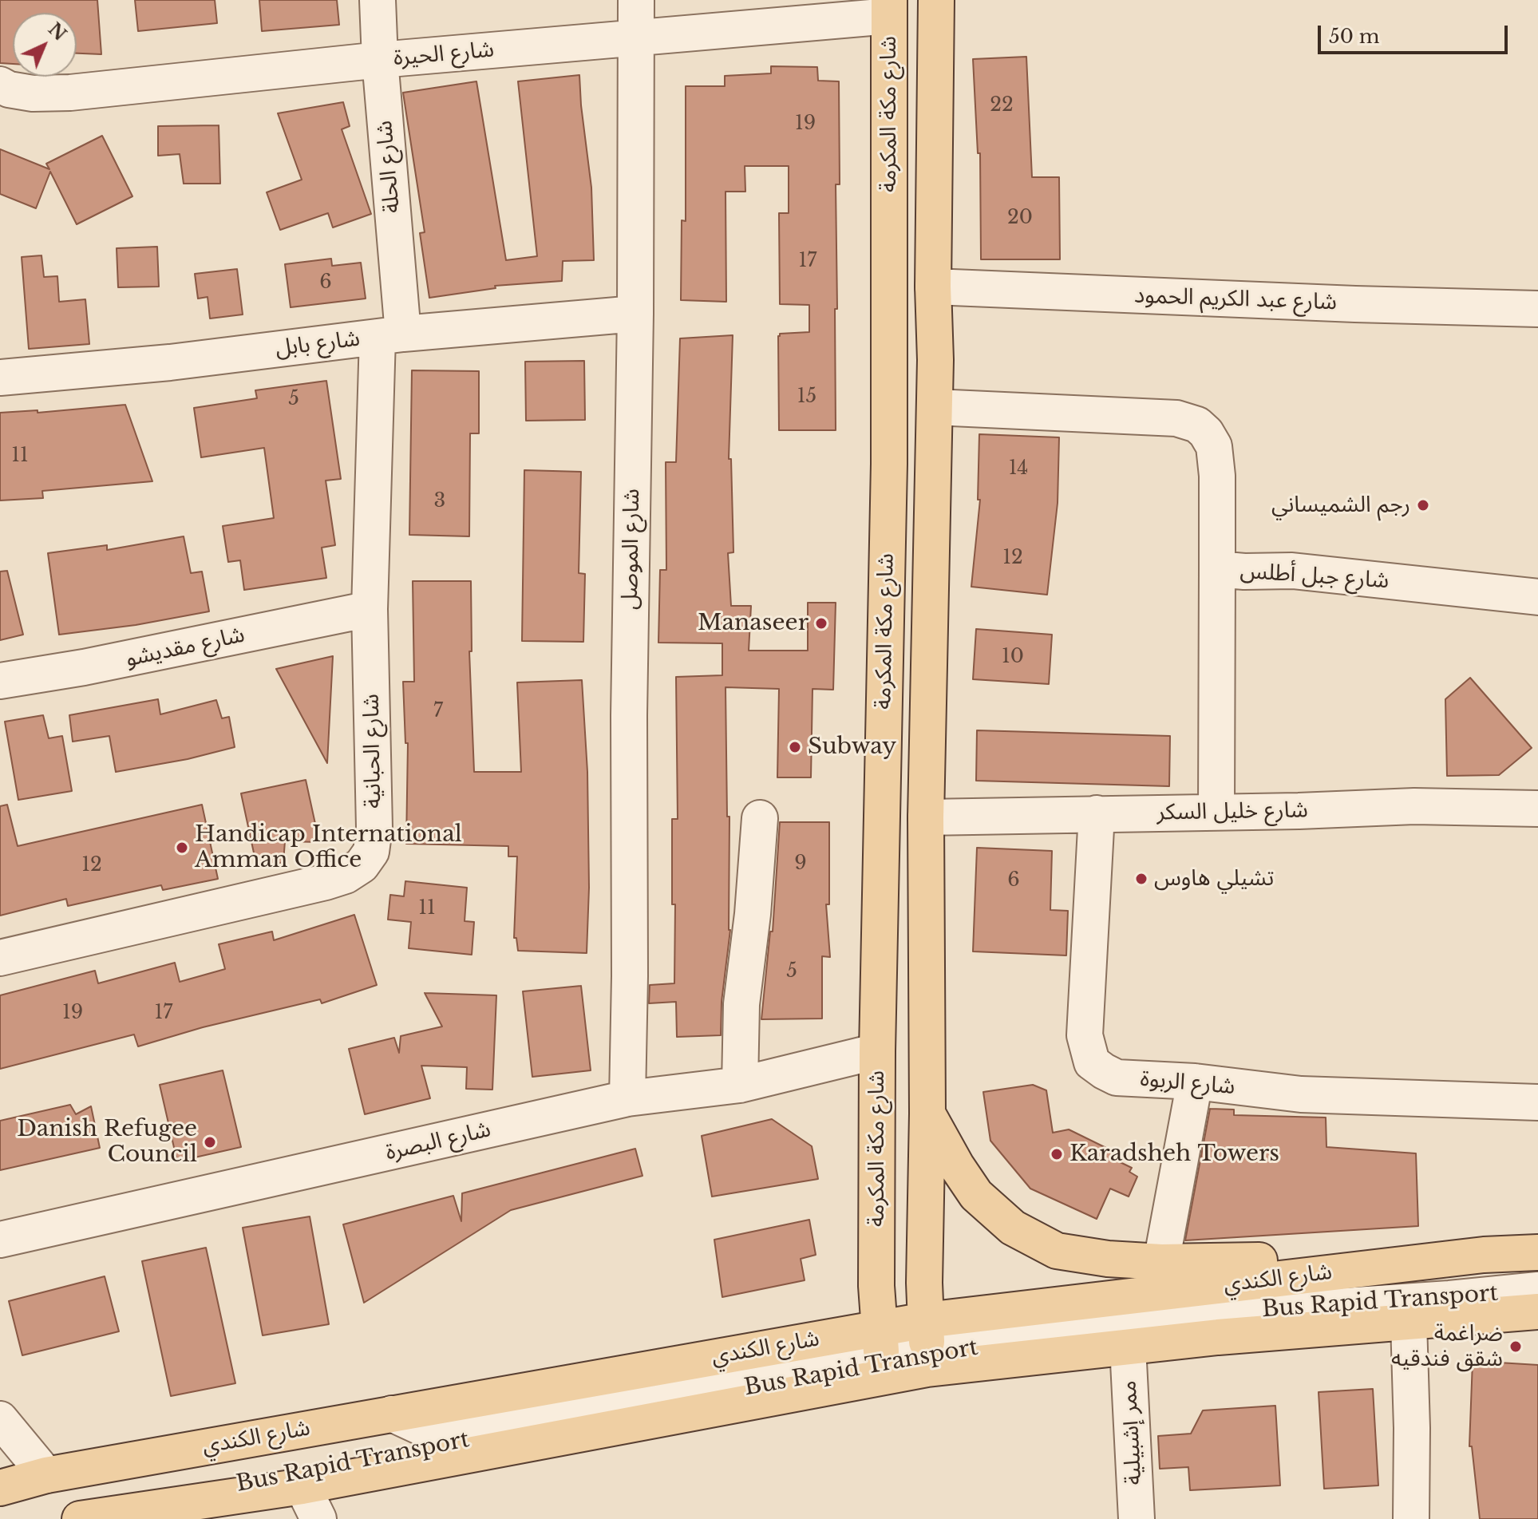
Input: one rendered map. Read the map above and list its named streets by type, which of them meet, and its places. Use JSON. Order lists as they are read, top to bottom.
{
  "streets": {
    "main road": ["شارع مكة المكرمة", "شارع الكندي"],
    "street": [
      "شارع الحيرة",
      "شارع الحلة",
      "شارع عبد الكريم الحمود",
      "شارع بابل",
      "شارع الموصل",
      "شارع جبل أطلس",
      "شارع مقديشو",
      "شارع الحبانية",
      "شارع خليل السكر",
      "شارع الربوة",
      "شارع البصرة",
      "Bus Rapid Transport",
      "ممر إشبيلية"
    ]
  },
  "crossings": [
    ["شارع الحيرة", "شارع مكة المكرمة"],
    ["شارع الحيرة", "شارع الحلة"],
    ["شارع الحيرة", "شارع الموصل"],
    ["شارع مكة المكرمة", "شارع عبد الكريم الحمود"],
    ["شارع مكة المكرمة", "شارع خليل السكر"],
    ["شارع مكة المكرمة", "شارع البصرة"],
    ["شارع مكة المكرمة", "شارع الكندي"],
    ["شارع مكة المكرمة", "Bus Rapid Transport"],
    ["شارع الحلة", "شارع بابل"],
    ["شارع الحلة", "شارع الحبانية"],
    ["شارع بابل", "شارع الموصل"],
    ["شارع بابل", "شارع الحبانية"],
    ["شارع الموصل", "شارع البصرة"],
    ["شارع جبل أطلس", "شارع خليل السكر"],
    ["شارع مقديشو", "شارع الحبانية"],
    ["شارع خليل السكر", "شارع الربوة"],
    ["شارع الكندي", "Bus Rapid Transport"],
    ["شارع الكندي", "ممر إشبيلية"]
  ],
  "places": [
    "رجم الشميساني",
    "Manaseer",
    "Subway",
    "Handicap International Amman Office",
    "تشيلي هاوس",
    "Danish Refugee Council",
    "Karadsheh Towers",
    "ضراغمة شقق فندقيه"
  ],
  "house_numbers": [
    "22",
    "19",
    "20",
    "17",
    "6",
    "15",
    "5",
    "11",
    "14",
    "3",
    "12",
    "10",
    "7",
    "9",
    "12",
    "6",
    "11",
    "5",
    "19",
    "17"
  ],
  "scale_bar": "50 m",
  "north": "top right"
}
